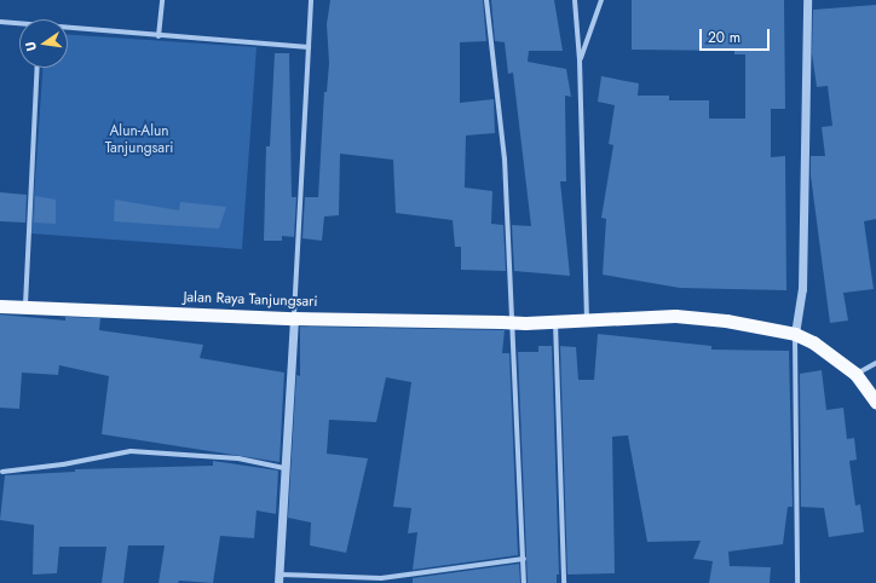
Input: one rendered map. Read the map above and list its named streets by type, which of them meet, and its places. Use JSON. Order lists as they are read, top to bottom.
{
  "streets": {
    "highway": ["Jalan Raya Tanjungsari"]
  },
  "parks": ["Alun-Alun Tanjungsari"],
  "scale_bar": "20 m",
  "north": "left"
}
